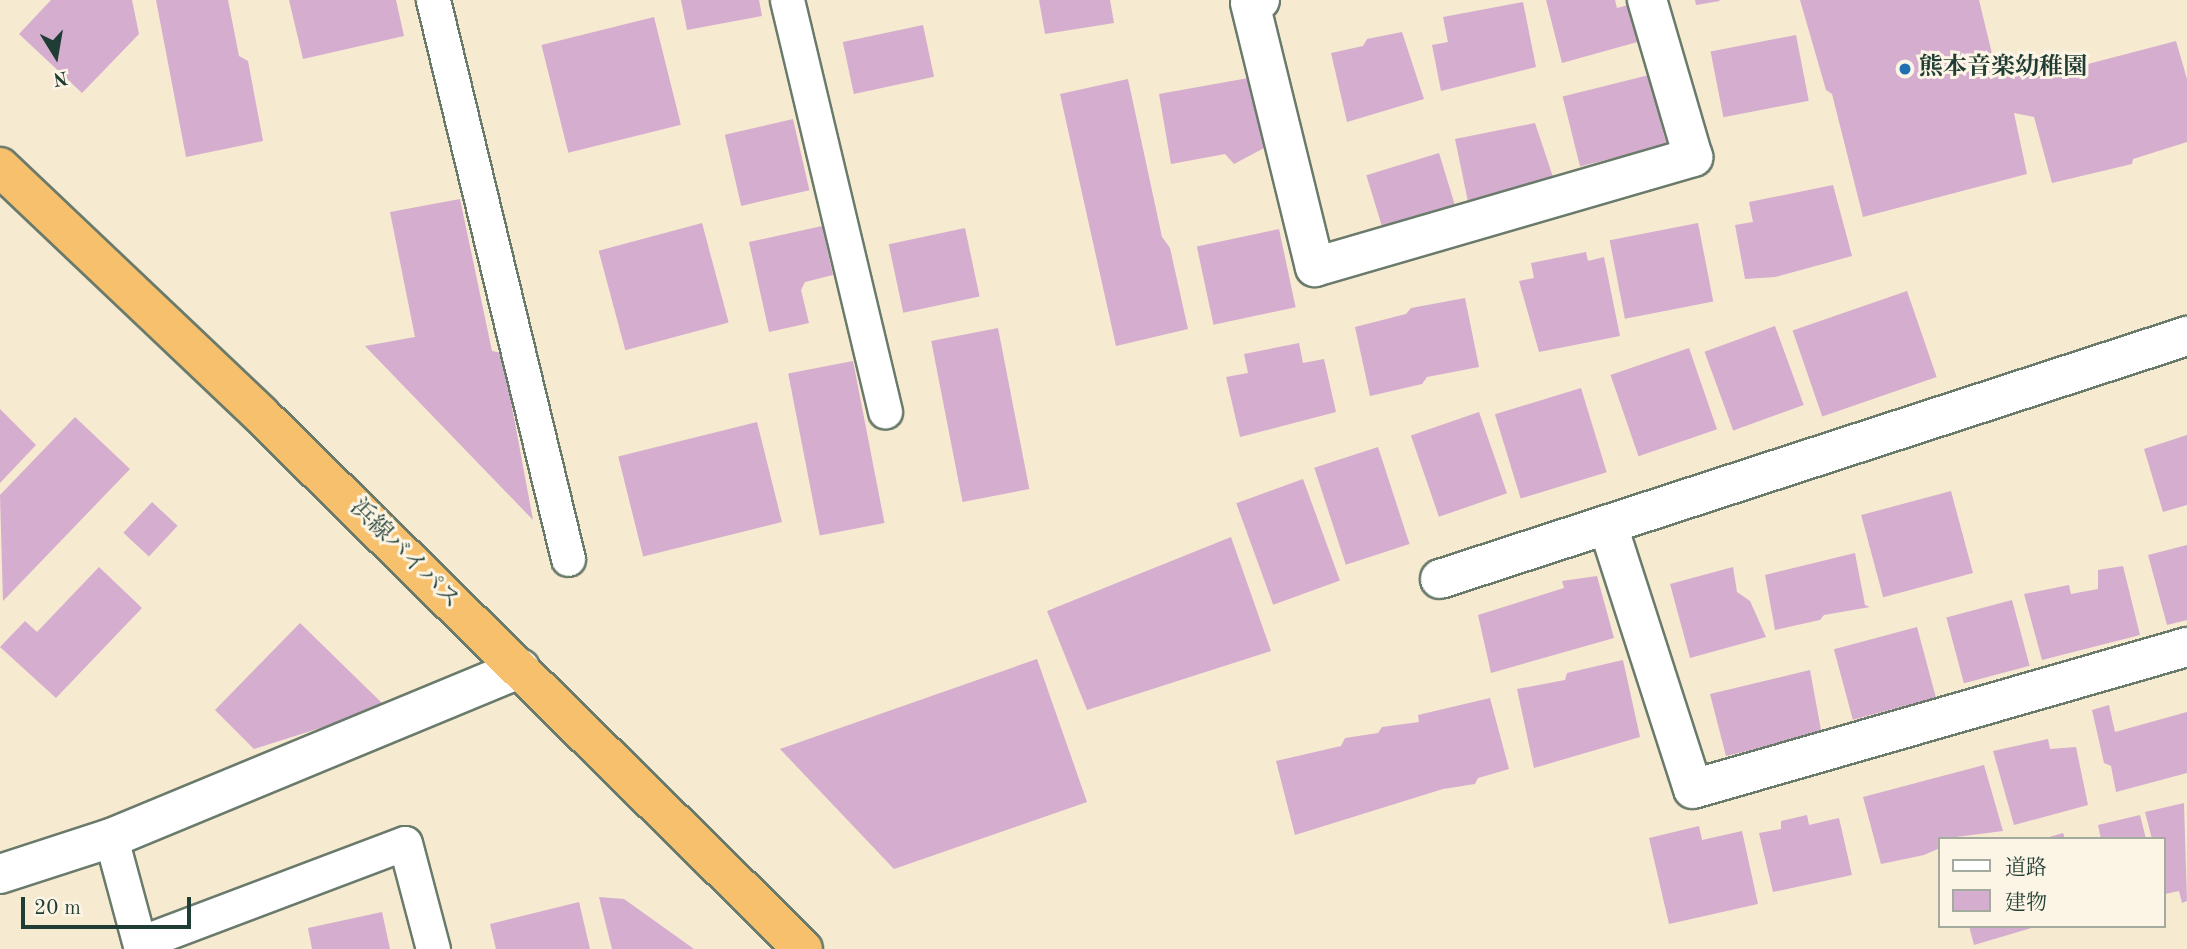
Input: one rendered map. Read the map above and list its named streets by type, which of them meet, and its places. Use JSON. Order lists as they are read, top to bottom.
{
  "streets": {
    "highway": ["浜線バイパス"]
  },
  "places": ["熊本音楽幼稚園"],
  "legend": ["道路", "建物"],
  "scale_bar": "20 m",
  "north": "bottom"
}
